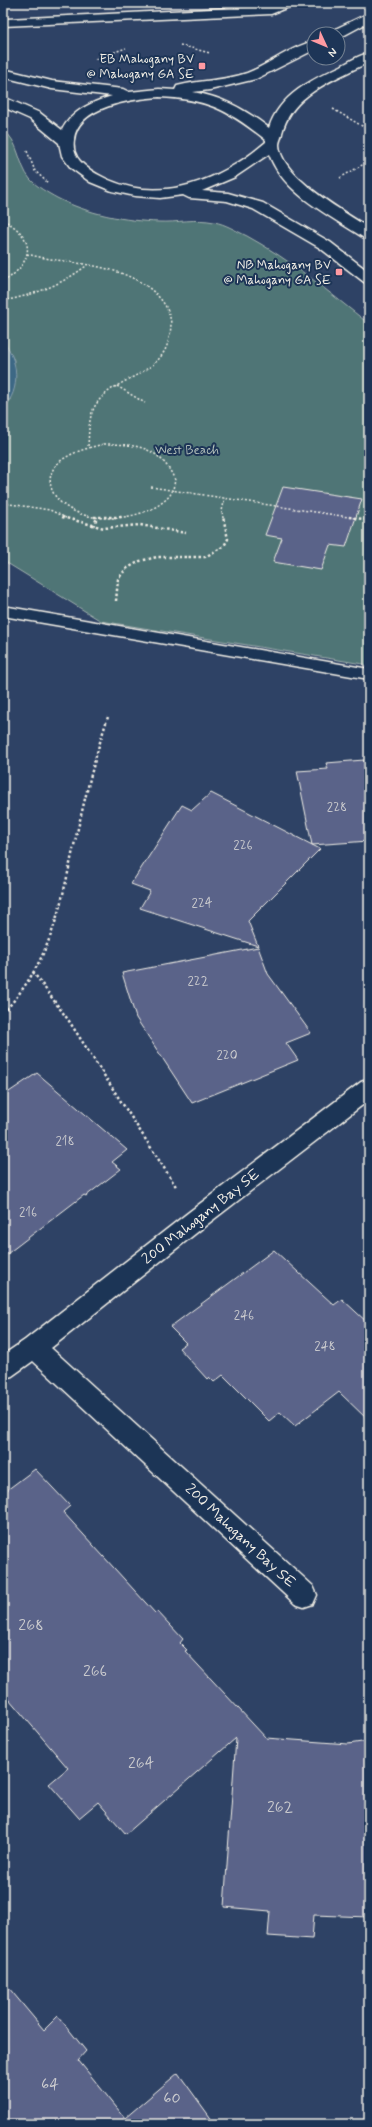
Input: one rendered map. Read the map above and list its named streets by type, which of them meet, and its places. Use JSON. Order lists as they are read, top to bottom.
{
  "streets": {
    "street": ["200 Mahogany Bay SE"]
  },
  "parks": ["West Beach"],
  "places": {
    "transit": ["EB Mahogany BV @ Mahogany GA SE", "NB Mahogany BV @ Mahogany GA SE"]
  },
  "house_numbers": [
    "228",
    "226",
    "224",
    "222",
    "220",
    "218",
    "216",
    "246",
    "248",
    "268",
    "266",
    "264",
    "262",
    "64",
    "60"
  ],
  "north": "bottom right"
}
